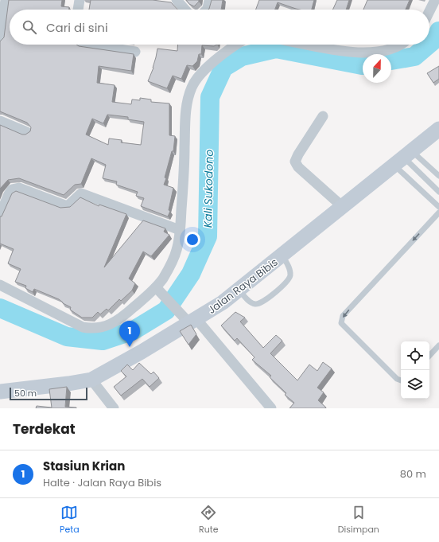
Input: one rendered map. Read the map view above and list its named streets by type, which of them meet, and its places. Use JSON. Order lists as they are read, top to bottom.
{
  "streets": {
    "main road": ["Jalan Raya Bibis"]
  },
  "water": ["Kali Sukodono"],
  "scale_bar": "50 m",
  "north": "top",
  "page": {
    "search": "Cari di sini",
    "pins": "1",
    "scale": "50 m",
    "heading": "Terdekat",
    "list": [
      {
        "mark": "1",
        "name": "Stasiun Krian",
        "note": "Halte · Jalan Raya Bibis",
        "value": "80 m"
      }
    ],
    "nav": ["Peta", "Rute", "Disimpan"]
  }
}
